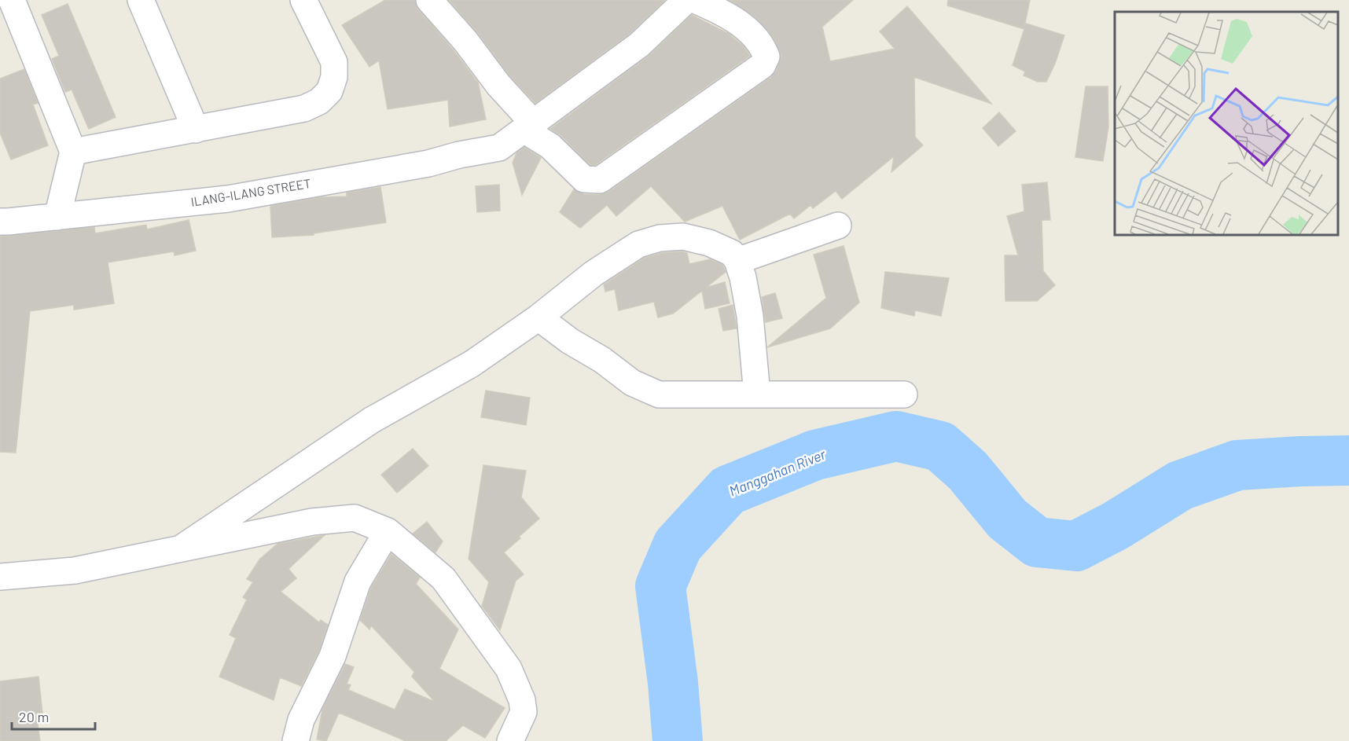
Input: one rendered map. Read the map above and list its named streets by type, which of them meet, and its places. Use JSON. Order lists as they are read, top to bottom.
{
  "streets": {
    "street": ["ILANG-ILANG STREET"]
  },
  "water": ["Manggahan River"],
  "scale_bar": "20 m"
}
